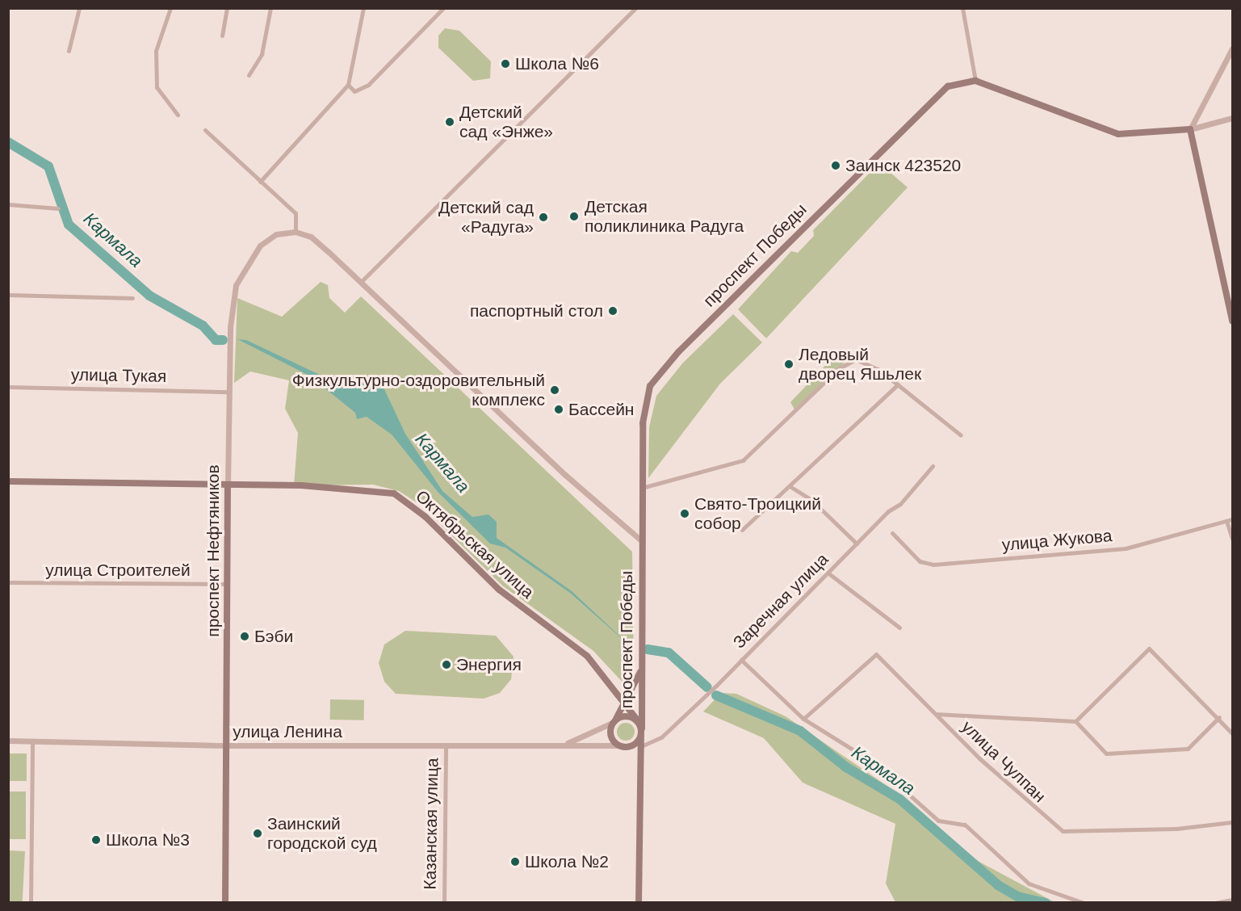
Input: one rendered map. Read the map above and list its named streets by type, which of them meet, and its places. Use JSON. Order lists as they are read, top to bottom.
{
  "streets": {
    "main road": ["проспект Победы", "Октябрьская улица", "проспект Нефтяников"],
    "street": [
      "улица Тукая",
      "улица Жукова",
      "улица Строителей",
      "Заречная улица",
      "улица Ленина",
      "улица Чулпан",
      "Казанская улица"
    ]
  },
  "crossings": [
    ["проспект Победы", "Октябрьская улица"],
    ["проспект Победы", "Заречная улица"],
    ["проспект Победы", "улица Ленина"],
    ["улица Тукая", "проспект Нефтяников"],
    ["Октябрьская улица", "проспект Нефтяников"],
    ["Октябрьская улица", "улица Ленина"],
    ["проспект Нефтяников", "улица Строителей"],
    ["проспект Нефтяников", "улица Ленина"],
    ["улица Ленина", "Казанская улица"]
  ],
  "water": ["Кармала"],
  "places": [
    "Школа №6",
    "Детский сад «Энже»",
    "Заинск 423520",
    "Детская поликлиника Радуга",
    "Детский сад «Радуга»",
    "паспортный стол",
    "Ледовый дворец Яшьлек",
    "Физкультурно-оздоровительный комплекс",
    "Бассейн",
    "Свято-Троицкий собор",
    "Бэби",
    "Энергия",
    "Заинский городской суд",
    "Школа №3",
    "Школа №2"
  ]
}
